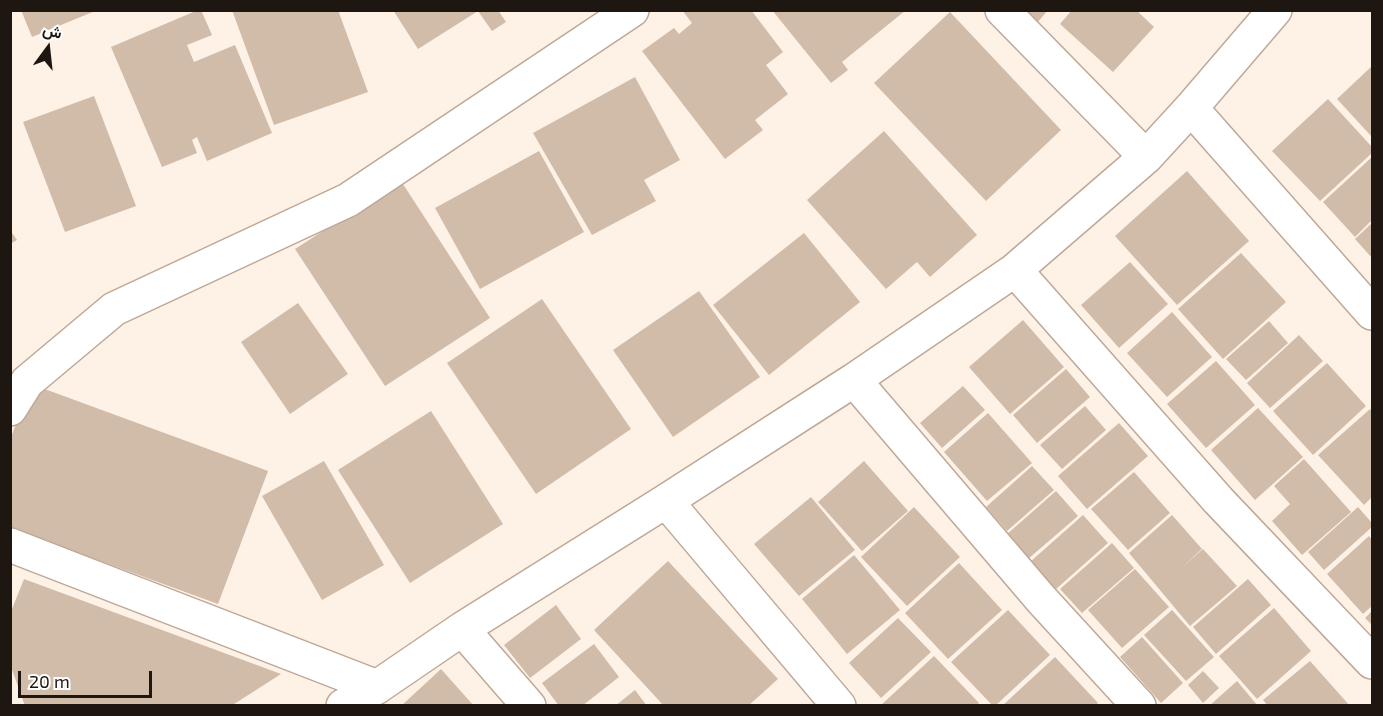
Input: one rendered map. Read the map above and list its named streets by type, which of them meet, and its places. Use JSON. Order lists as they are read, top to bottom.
{
  "scale_bar": "20 m",
  "north": "top"
}
